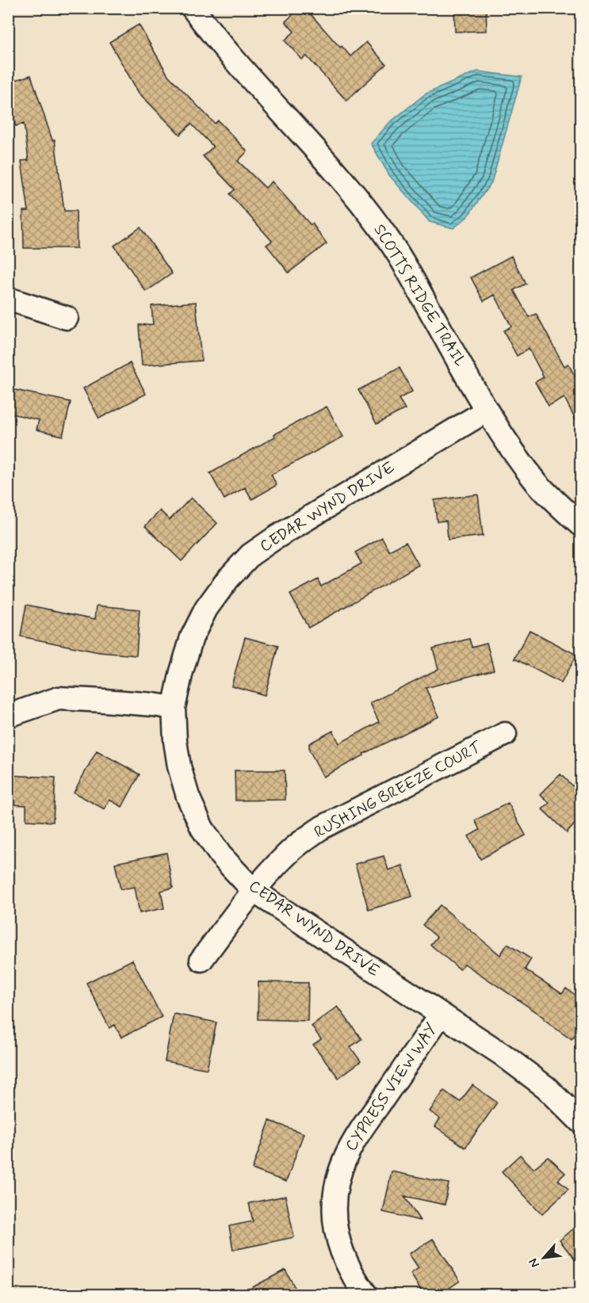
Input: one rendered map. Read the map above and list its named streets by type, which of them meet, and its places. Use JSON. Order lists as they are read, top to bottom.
{
  "streets": {
    "street": [
      "SCOTTS RIDGE TRAIL",
      "CEDAR WYND DRIVE",
      "RUSHING BREEZE COURT",
      "CYPRESS VIEW WAY"
    ]
  },
  "crossings": [
    ["SCOTTS RIDGE TRAIL", "CEDAR WYND DRIVE"],
    ["CEDAR WYND DRIVE", "RUSHING BREEZE COURT"],
    ["CEDAR WYND DRIVE", "CYPRESS VIEW WAY"]
  ],
  "north": "bottom left"
}
